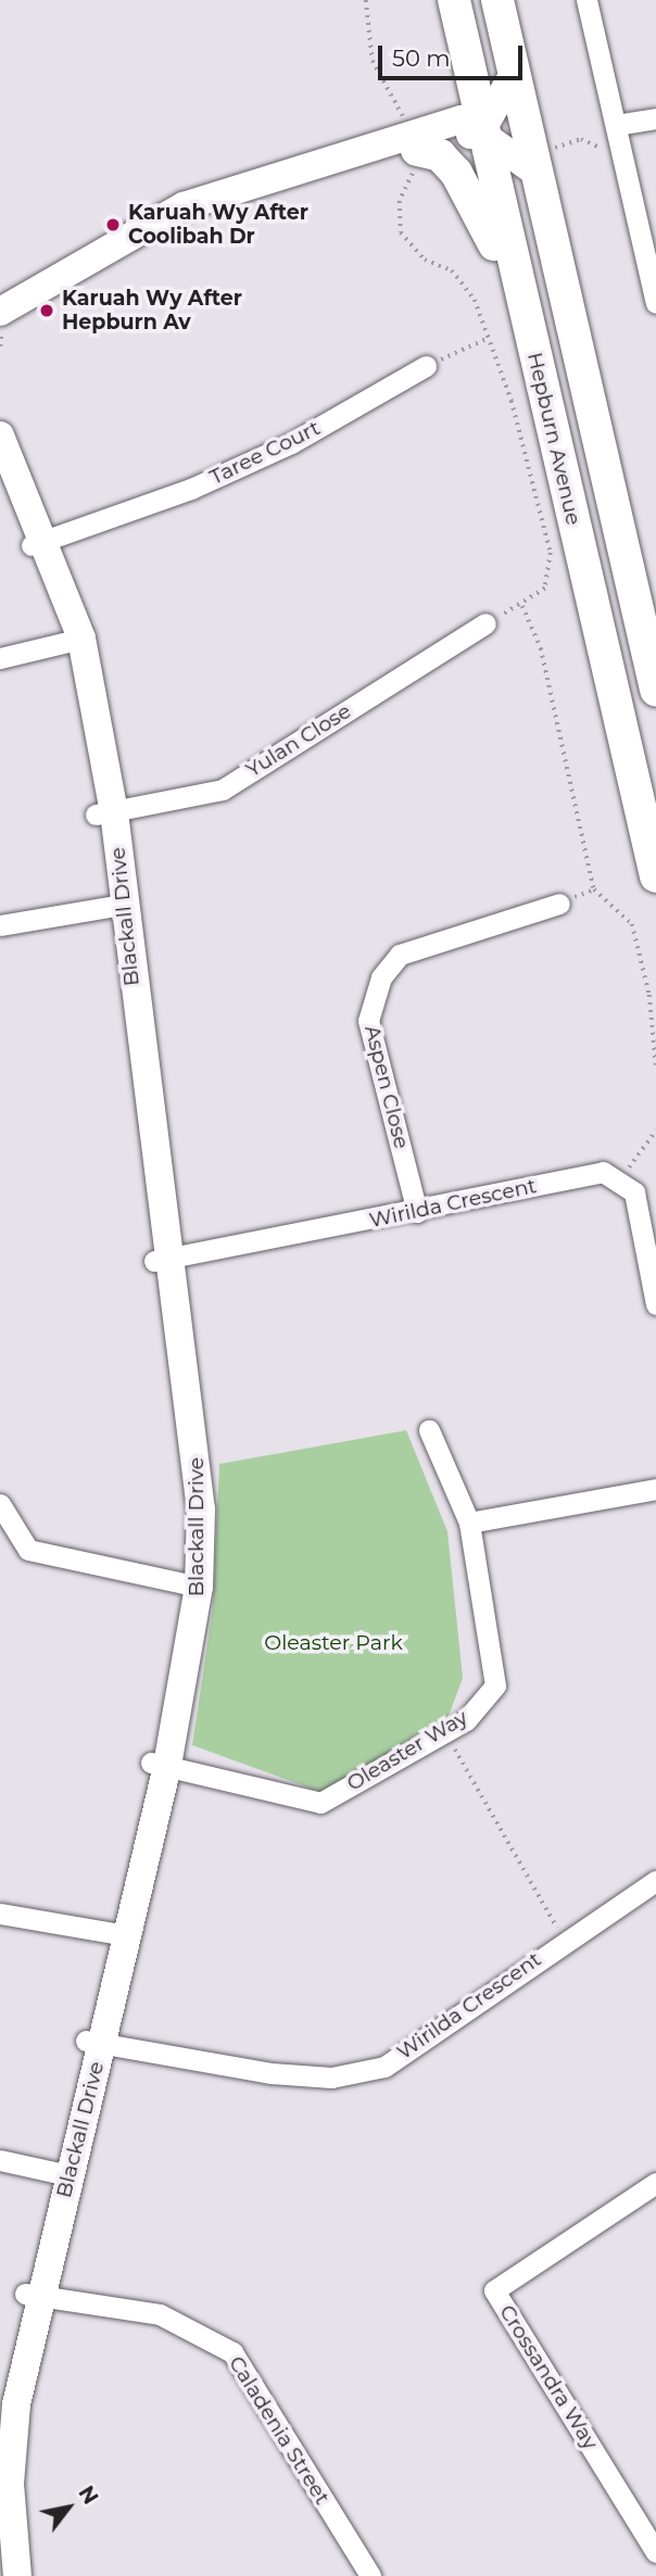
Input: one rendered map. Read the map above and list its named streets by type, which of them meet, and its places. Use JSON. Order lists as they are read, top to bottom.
{
  "streets": {
    "main road": ["Hepburn Avenue", "Blackall Drive"],
    "street": [
      "Taree Court",
      "Yulan Close",
      "Aspen Close",
      "Wirilda Crescent",
      "Oleaster Way",
      "Crossandra Way",
      "Caladenia Street"
    ]
  },
  "crossings": [
    ["Taree Court", "Blackall Drive"],
    ["Yulan Close", "Blackall Drive"],
    ["Blackall Drive", "Wirilda Crescent"],
    ["Blackall Drive", "Oleaster Way"],
    ["Blackall Drive", "Caladenia Street"],
    ["Aspen Close", "Wirilda Crescent"]
  ],
  "parks": ["Oleaster Park"],
  "places": ["Karuah Wy After Coolibah Dr", "Karuah Wy After Hepburn Av"],
  "scale_bar": "50 m",
  "north": "top right"
}
